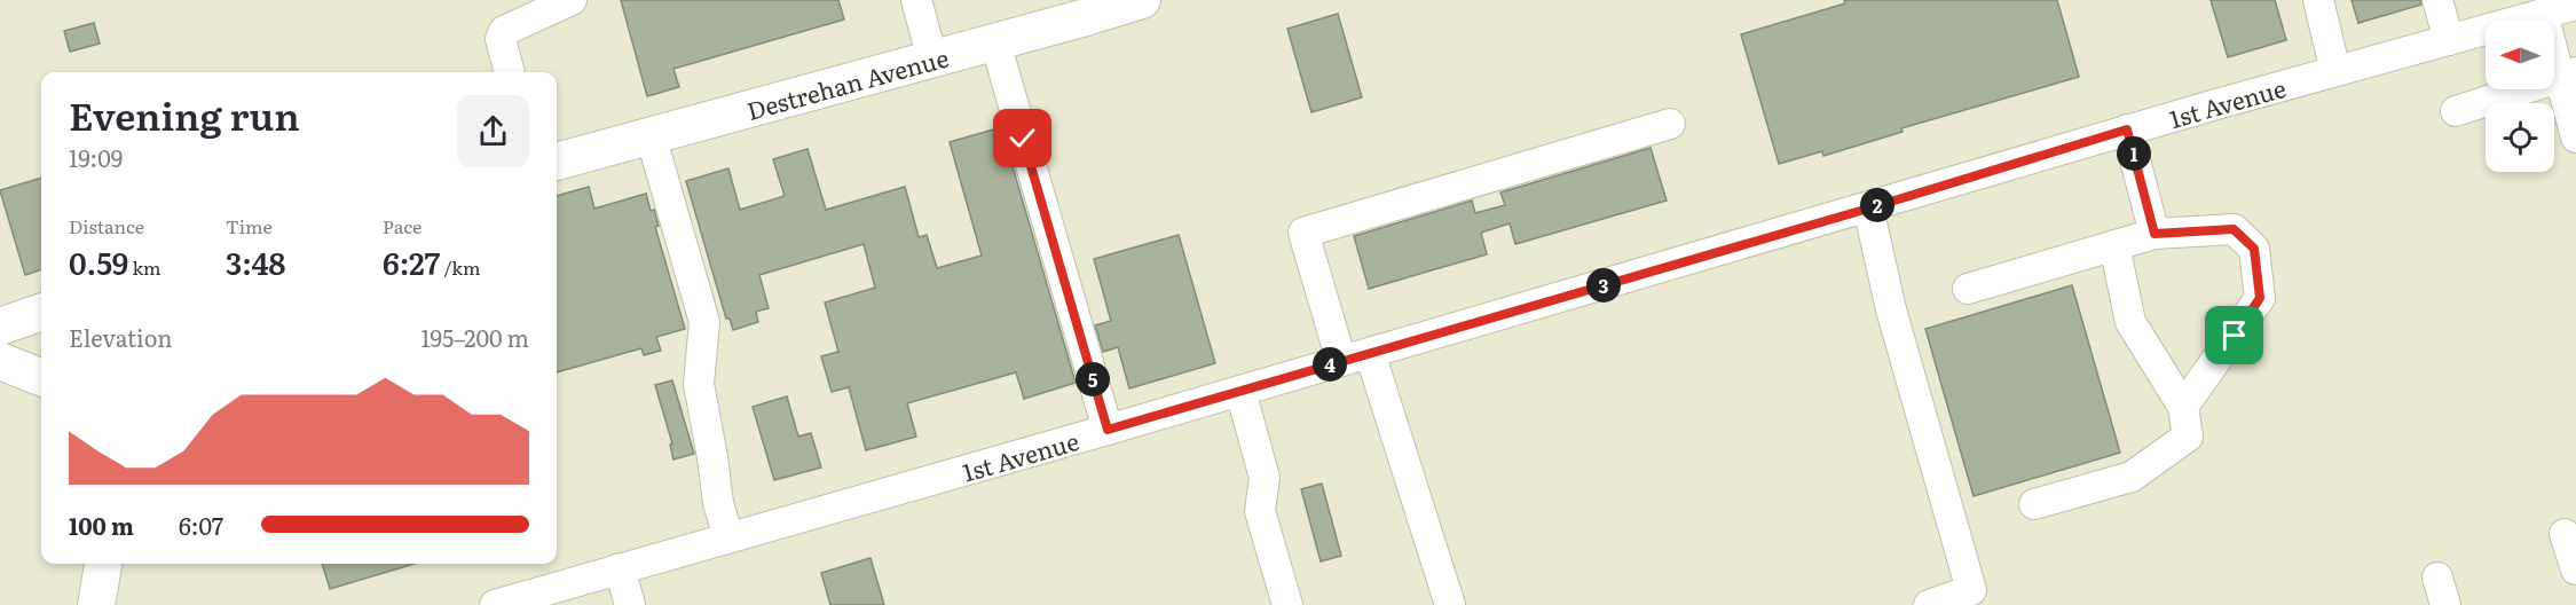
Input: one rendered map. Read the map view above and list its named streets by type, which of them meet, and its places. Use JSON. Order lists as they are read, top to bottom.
{
  "streets": {
    "main road": ["Destrehan Avenue"],
    "street": ["1st Avenue"]
  },
  "north": "left",
  "page": {
    "heading": ["Evening run", "19:09"],
    "pins": [
      "1",
      "2",
      "3",
      "4",
      "5"
    ],
    "stats": [
      ["Distance", "0.59 km"],
      ["Time", "3:48"],
      ["Pace", "6:27 /km"]
    ],
    "chart": ["Elevation", "195–200 m"],
    "list": [
      {
        "name": "100 m",
        "note": "6:07"
      }
    ]
  }
}
